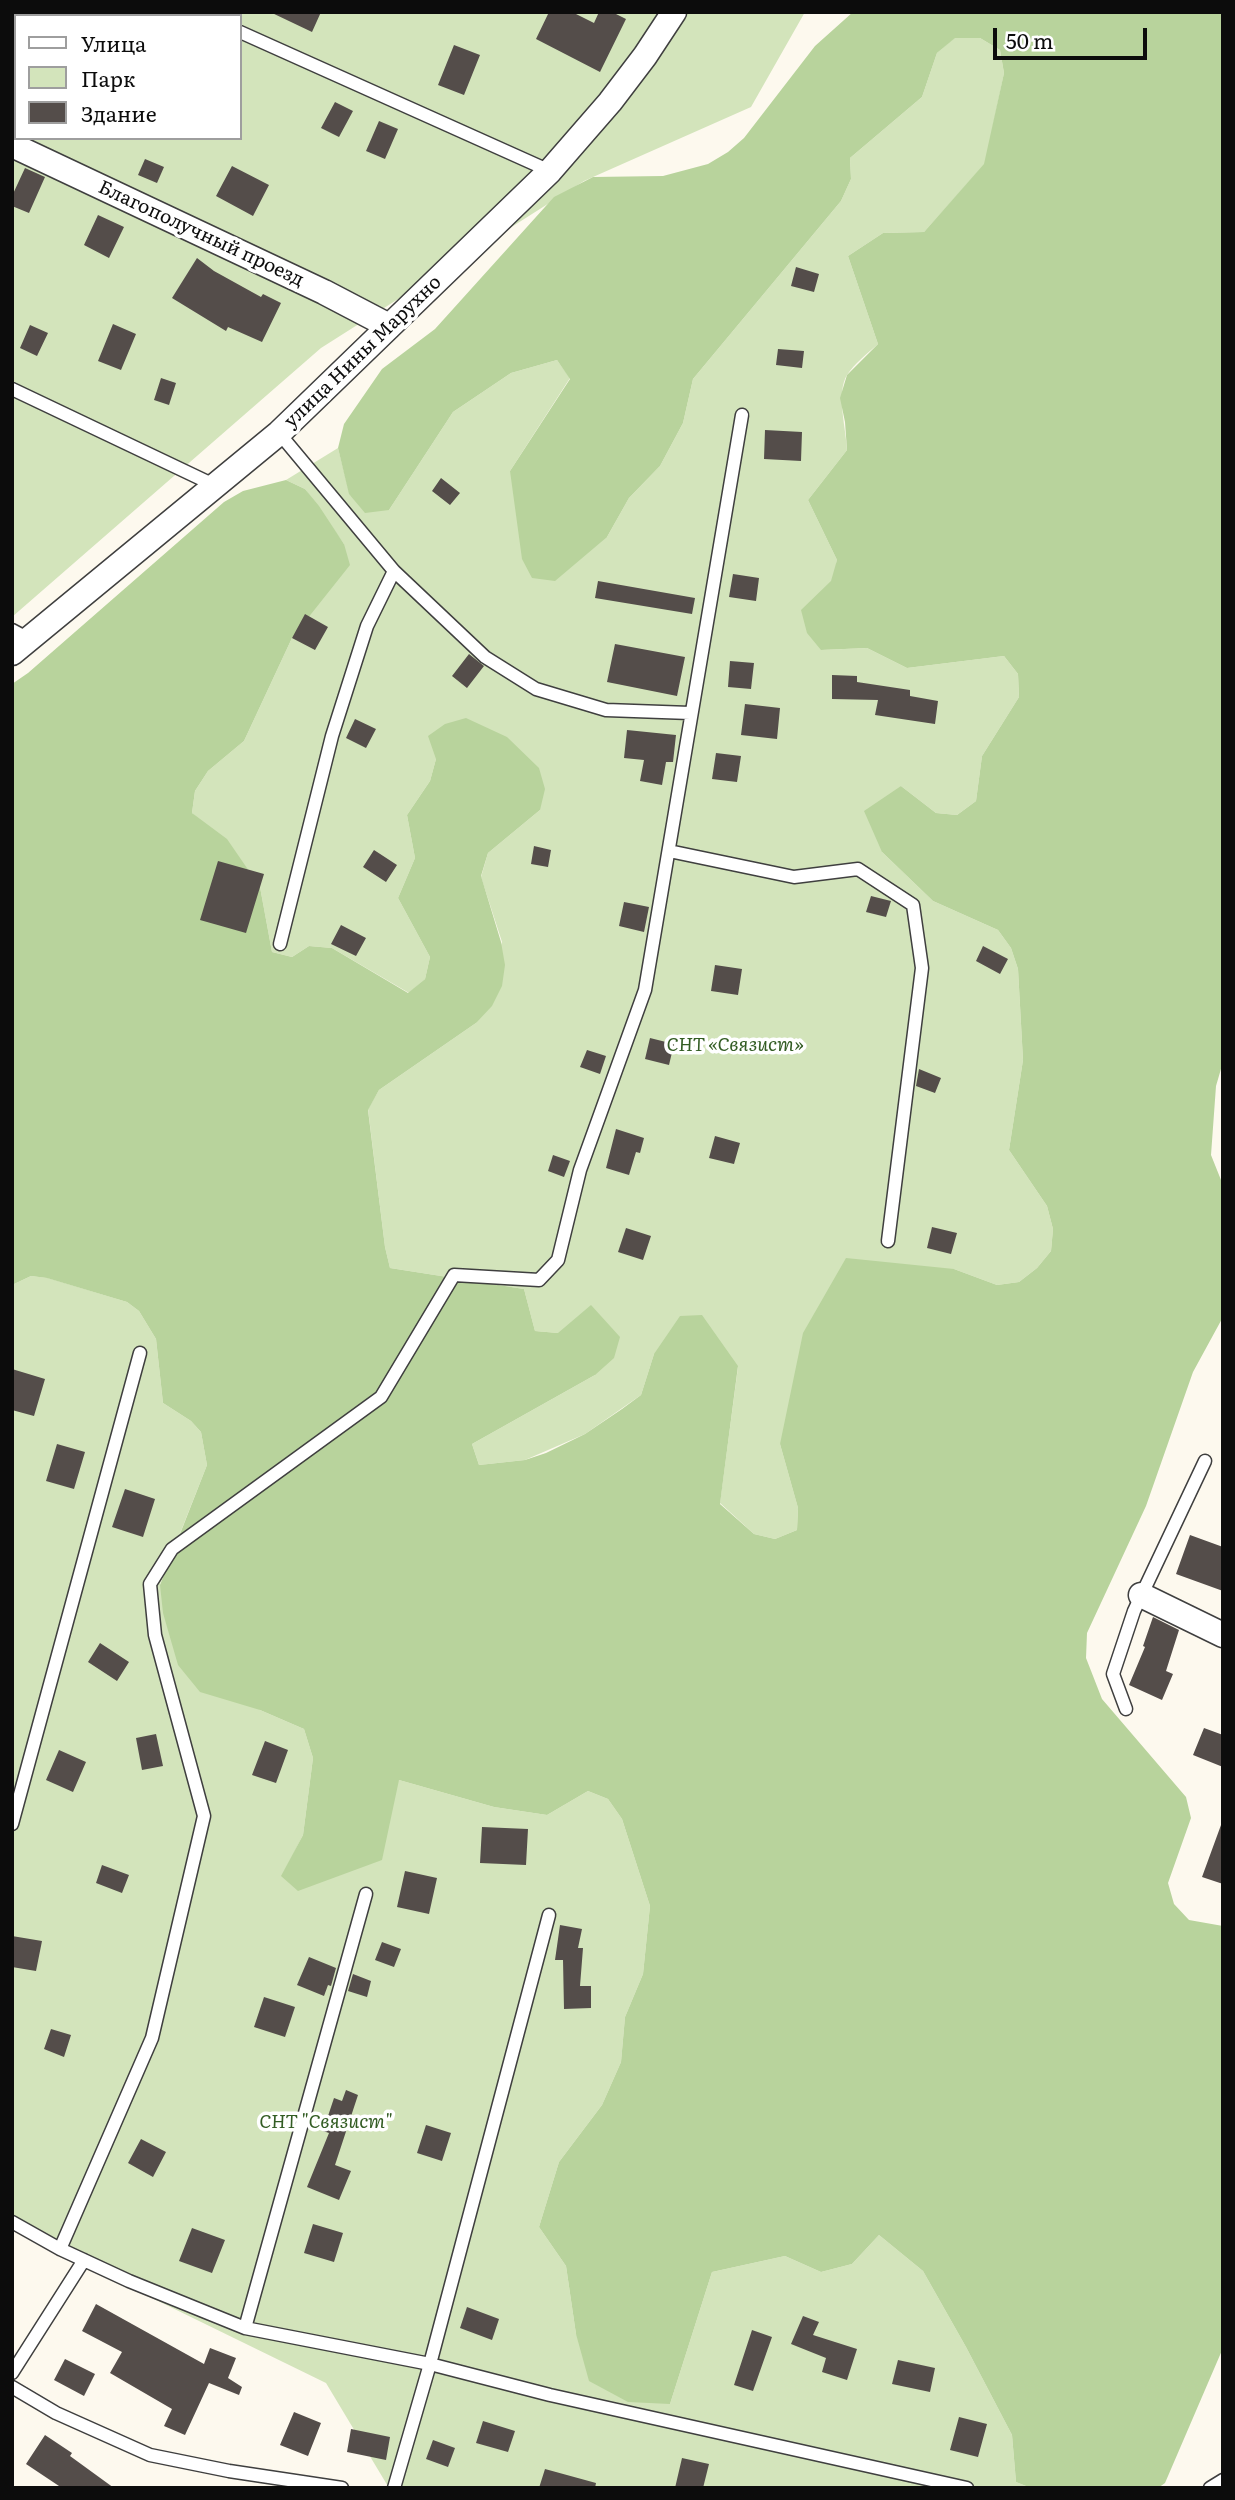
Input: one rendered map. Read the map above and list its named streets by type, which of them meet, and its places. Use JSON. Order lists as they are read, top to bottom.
{
  "streets": {
    "street": ["Благополучный проезд", "улица Нины Марухно"]
  },
  "crossings": [
    ["Благополучный проезд", "улица Нины Марухно"]
  ],
  "parks": ["СНТ «Связист»", "СНТ \"Связист\""],
  "legend": ["Улица", "Парк", "Здание"],
  "scale_bar": "50 m"
}
